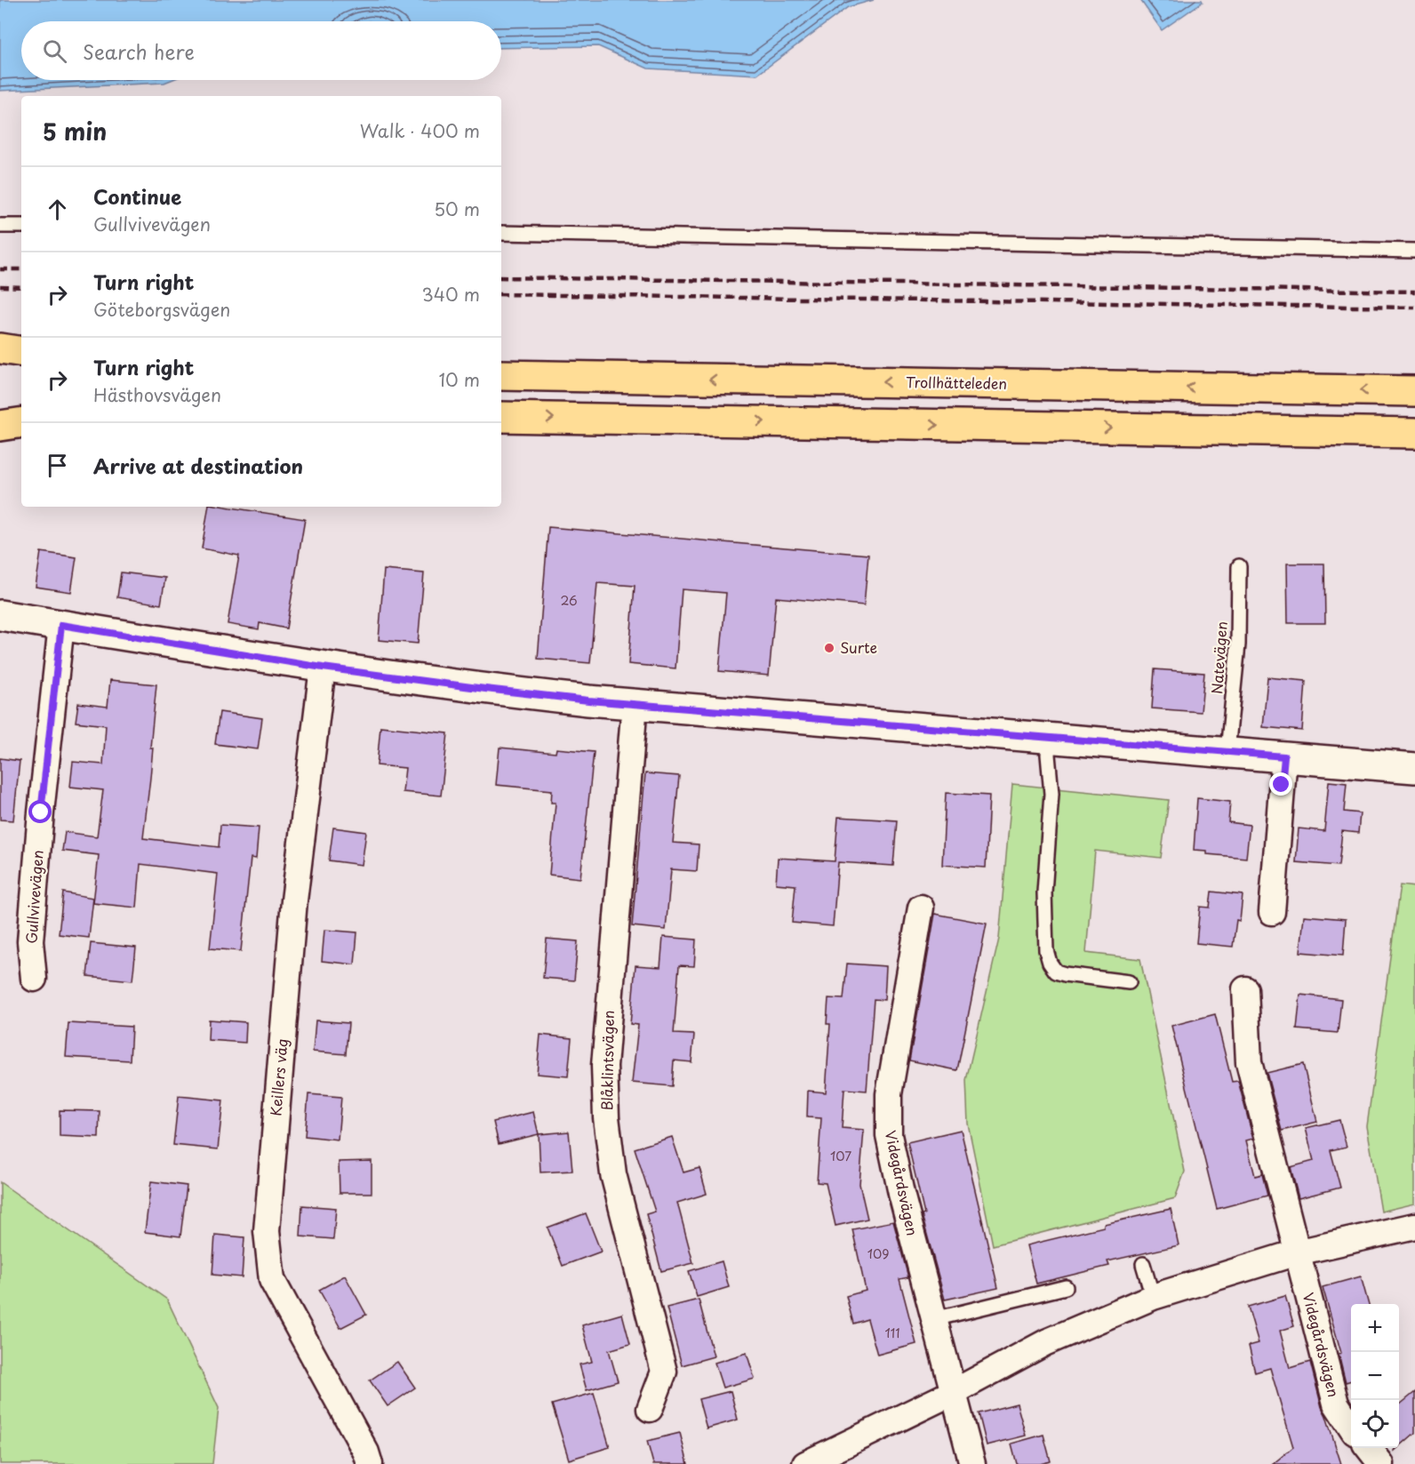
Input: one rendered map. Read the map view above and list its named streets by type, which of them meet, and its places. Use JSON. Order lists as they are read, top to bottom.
{
  "streets": {
    "highway": ["Trollhätteleden"],
    "street": [
      "Gullvivevägen",
      "Blåklintsvägen",
      "Keillers väg",
      "Videgårdsvägen"
    ],
    "lane": ["Natevägen"]
  },
  "places": ["Surte"],
  "house_numbers": [
    "26",
    "107",
    "109",
    "111"
  ],
  "page": {
    "search": "Search here",
    "heading": ["5 min", "Walk · 400 m"],
    "list": [
      ["Continue", "Gullvivevägen", "50 m"],
      ["Turn right", "Göteborgsvägen", "340 m"],
      ["Turn right", "Hästhovsvägen", "10 m"],
      "Arrive at destination"
    ],
    "map_buttons": ["+", "−"]
  }
}
